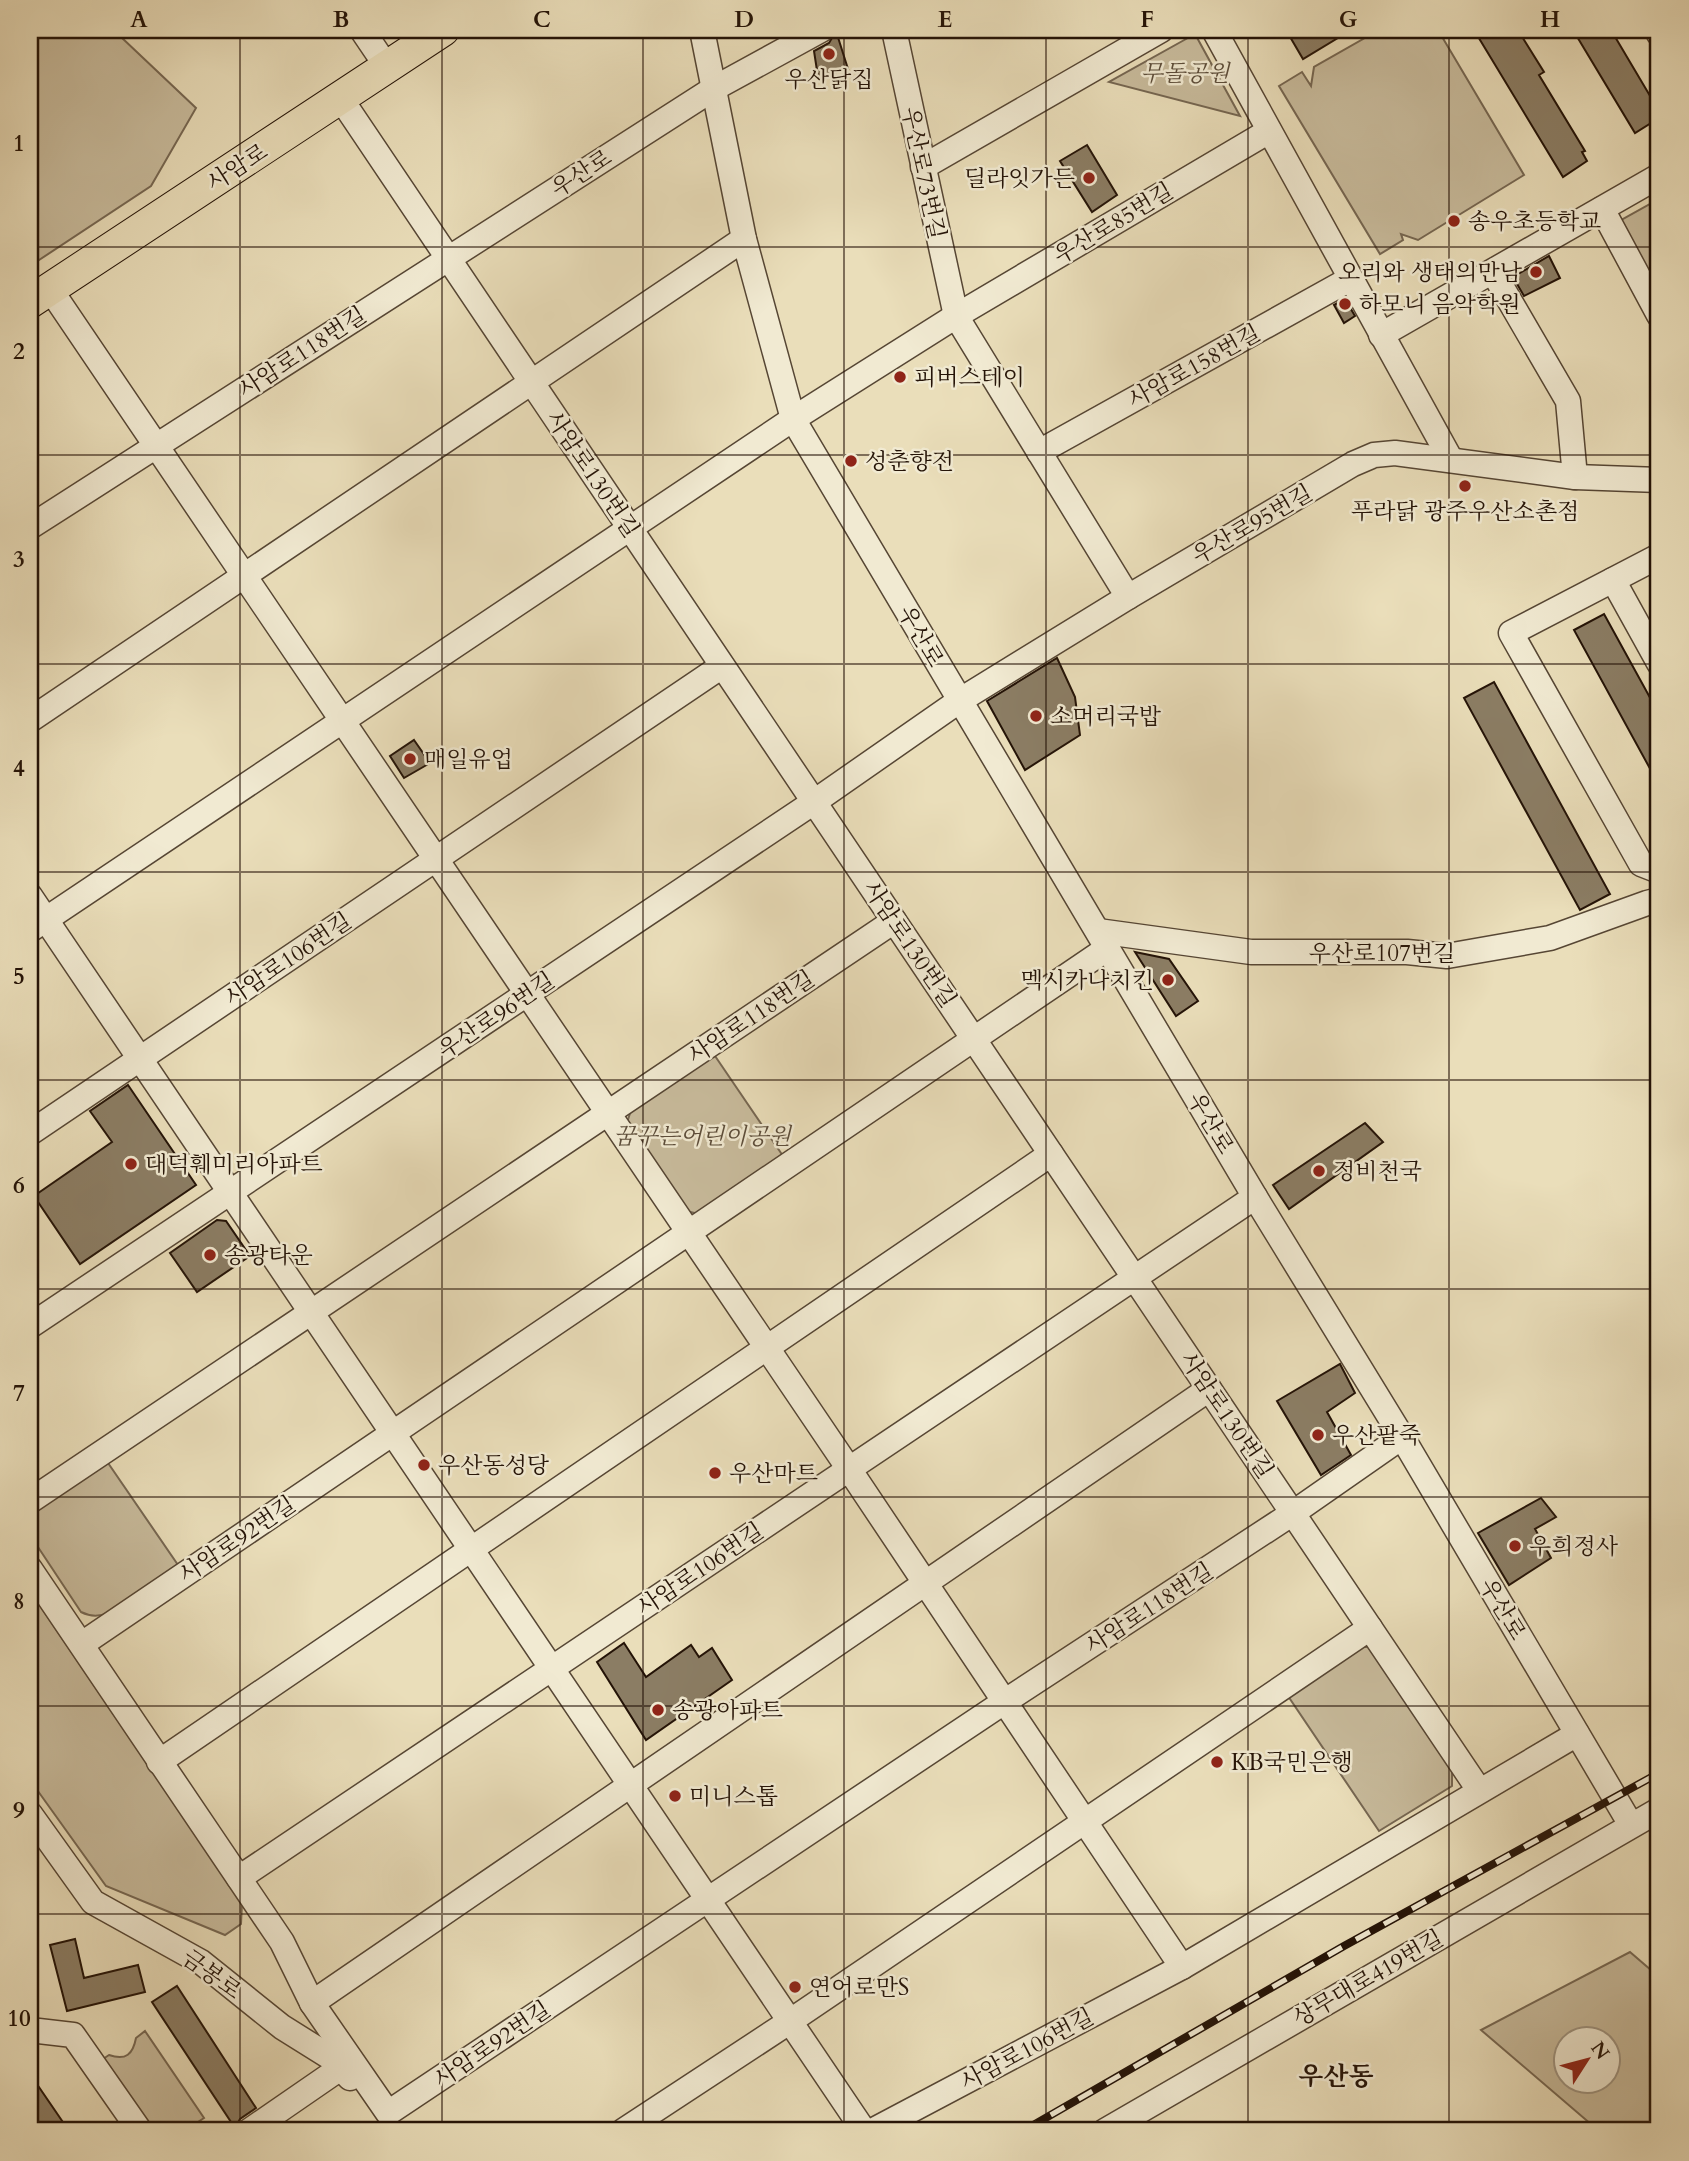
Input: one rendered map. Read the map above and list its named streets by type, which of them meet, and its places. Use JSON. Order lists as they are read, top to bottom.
{
  "streets": {
    "main road": ["사암로"],
    "street": [
      "우산로",
      "우산로73번길",
      "우산로85번길",
      "사암로118번길",
      "사암로158번길",
      "사암로130번길",
      "우산로95번길",
      "우산로107번길",
      "사암로106번길",
      "우산로96번길",
      "사암로92번길",
      "금봉로",
      "상무대로419번길"
    ]
  },
  "crossings": [
    ["사암로", "사암로130번길"],
    ["우산로", "우산로85번길"],
    ["우산로", "사암로118번길"],
    ["우산로", "사암로130번길"],
    ["우산로", "우산로95번길"],
    ["우산로", "우산로107번길"],
    ["우산로", "사암로106번길"],
    ["우산로", "우산로96번길"],
    ["우산로", "상무대로419번길"],
    ["우산로73번길", "우산로85번길"],
    ["사암로118번길", "사암로130번길"],
    ["사암로130번길", "사암로106번길"],
    ["사암로130번길", "우산로96번길"],
    ["우산로95번길", "우산로96번길"],
    ["사암로92번길", "금봉로"]
  ],
  "districts": ["우산동"],
  "parks": ["무돌공원", "꿈꾸는어린이공원"],
  "places": [
    "우산닭집",
    "딜라잇가든",
    "송우초등학교",
    "오리와 생태의만남",
    "하모니 음악학원",
    "피버스테이",
    "성춘향전",
    "푸라닭 광주우산소촌점",
    "소머리국밥",
    "매일유업",
    "멕시카나치킨",
    "대덕훼미리아파트",
    "정비천국",
    "송광타운",
    "우산팥죽",
    "우산동성당",
    "우산마트",
    "우희정사",
    "송광아파트",
    "KB국민은행",
    "미니스톱",
    "연어로만S"
  ],
  "north": "top right",
  "grid": {
    "columns": [
      "A",
      "B",
      "C",
      "D",
      "E",
      "F",
      "G",
      "H"
    ],
    "rows": [
      "1",
      "2",
      "3",
      "4",
      "5",
      "6",
      "7",
      "8",
      "9",
      "10"
    ]
  }
}
